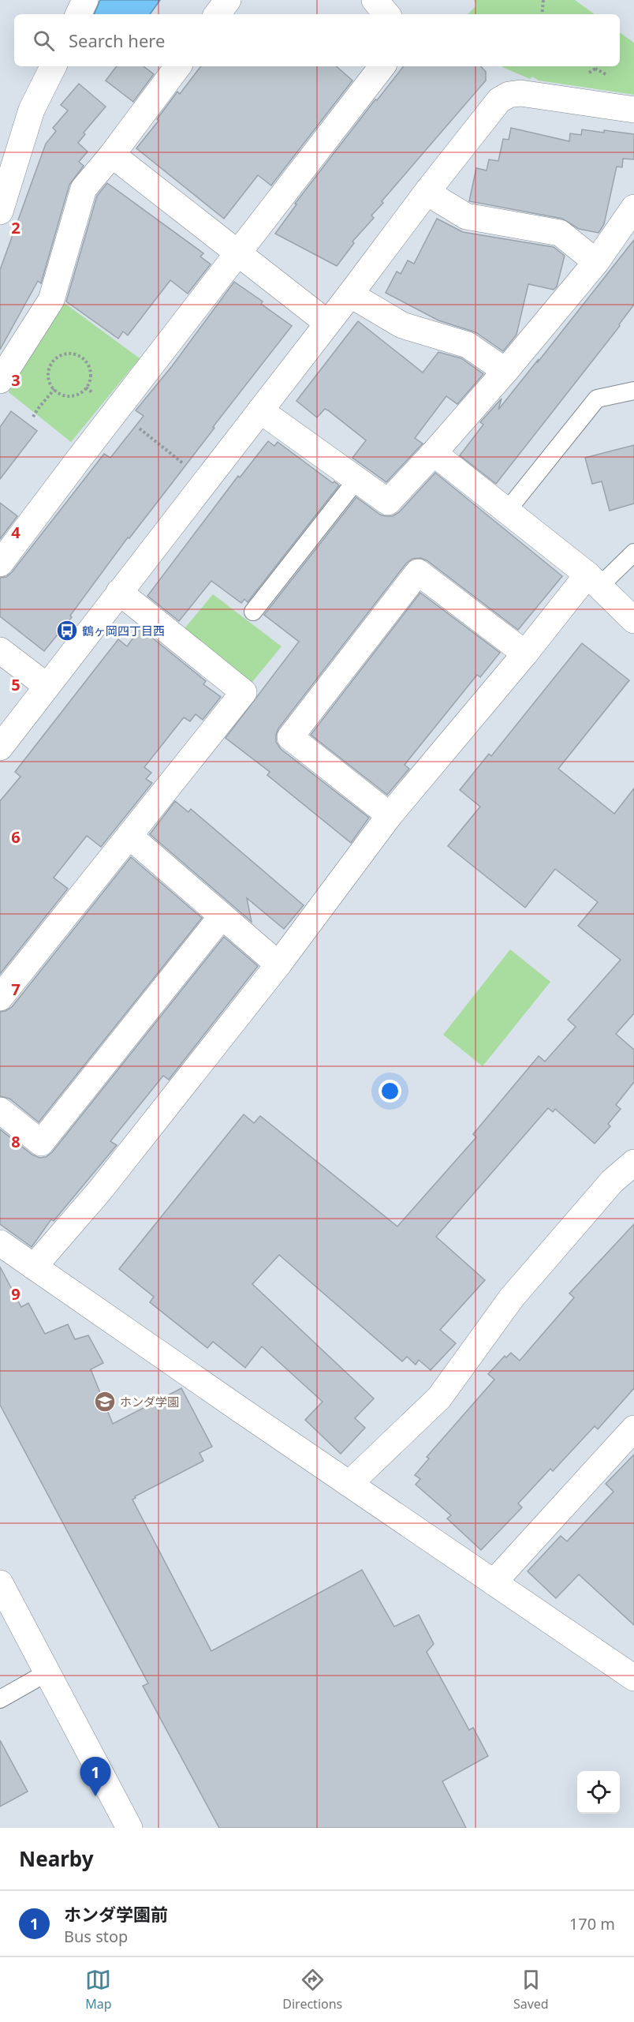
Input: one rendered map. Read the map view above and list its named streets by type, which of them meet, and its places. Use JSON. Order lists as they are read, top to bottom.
{
  "places": {
    "bus stop": ["鶴ヶ岡四丁目西"],
    "school or university": ["ホンダ学園"]
  },
  "page": {
    "search": "Search here",
    "pins": "1",
    "heading": "Nearby",
    "list": [
      {
        "mark": "1",
        "name": "ホンダ学園前",
        "note": "Bus stop",
        "value": "170 m"
      }
    ],
    "nav": ["Map", "Directions", "Saved"]
  },
  "grid": {
    "rows": [
      "2",
      "3",
      "4",
      "5",
      "6",
      "7",
      "8",
      "9"
    ]
  }
}
